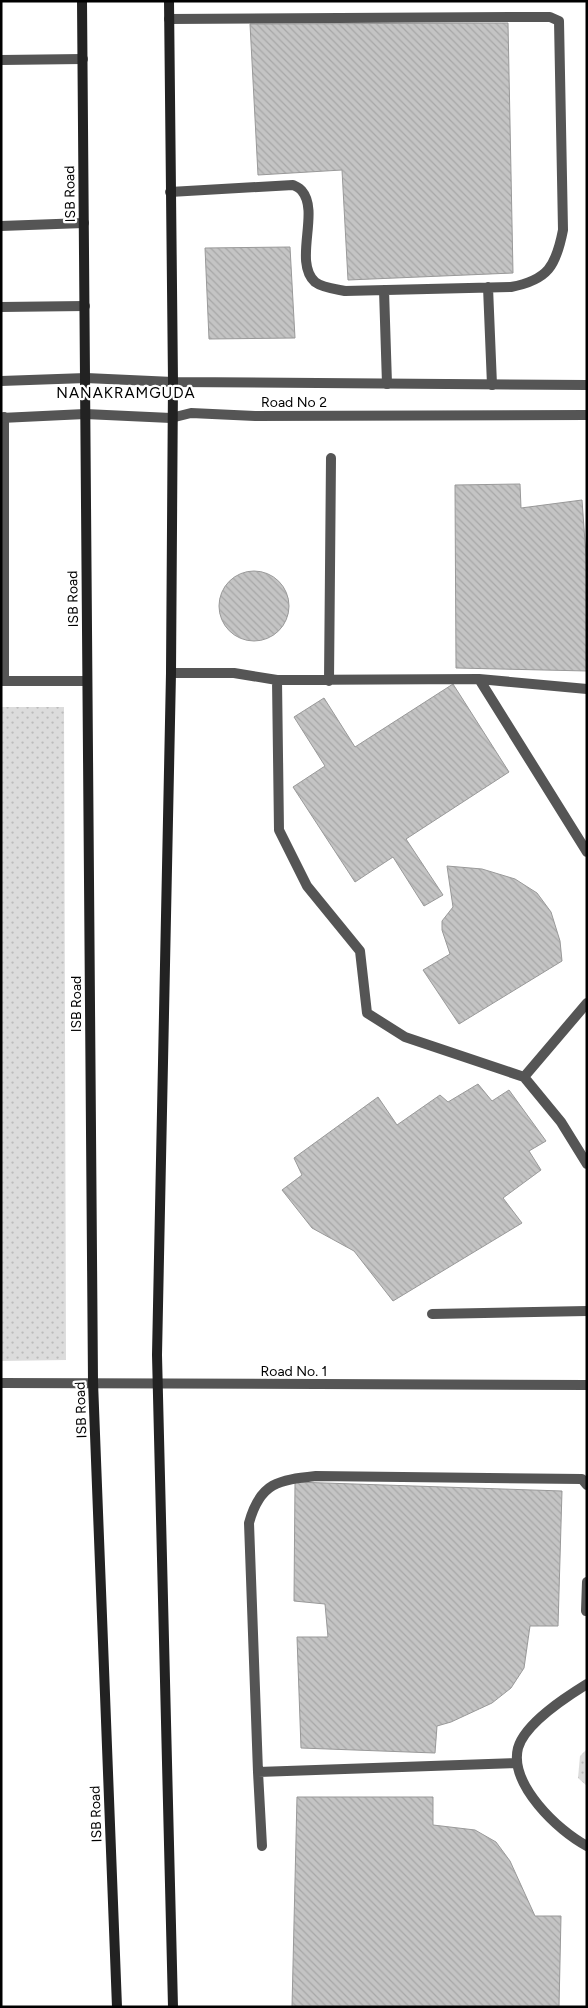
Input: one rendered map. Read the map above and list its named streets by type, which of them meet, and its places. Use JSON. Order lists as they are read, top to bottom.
{
  "streets": {
    "main road": ["ISB Road"],
    "street": ["Road No 2", "Road No. 1"]
  },
  "crossings": [
    ["ISB Road", "Road No 2"],
    ["ISB Road", "Road No. 1"]
  ],
  "districts": ["NANAKRAMGUDA"]
}
